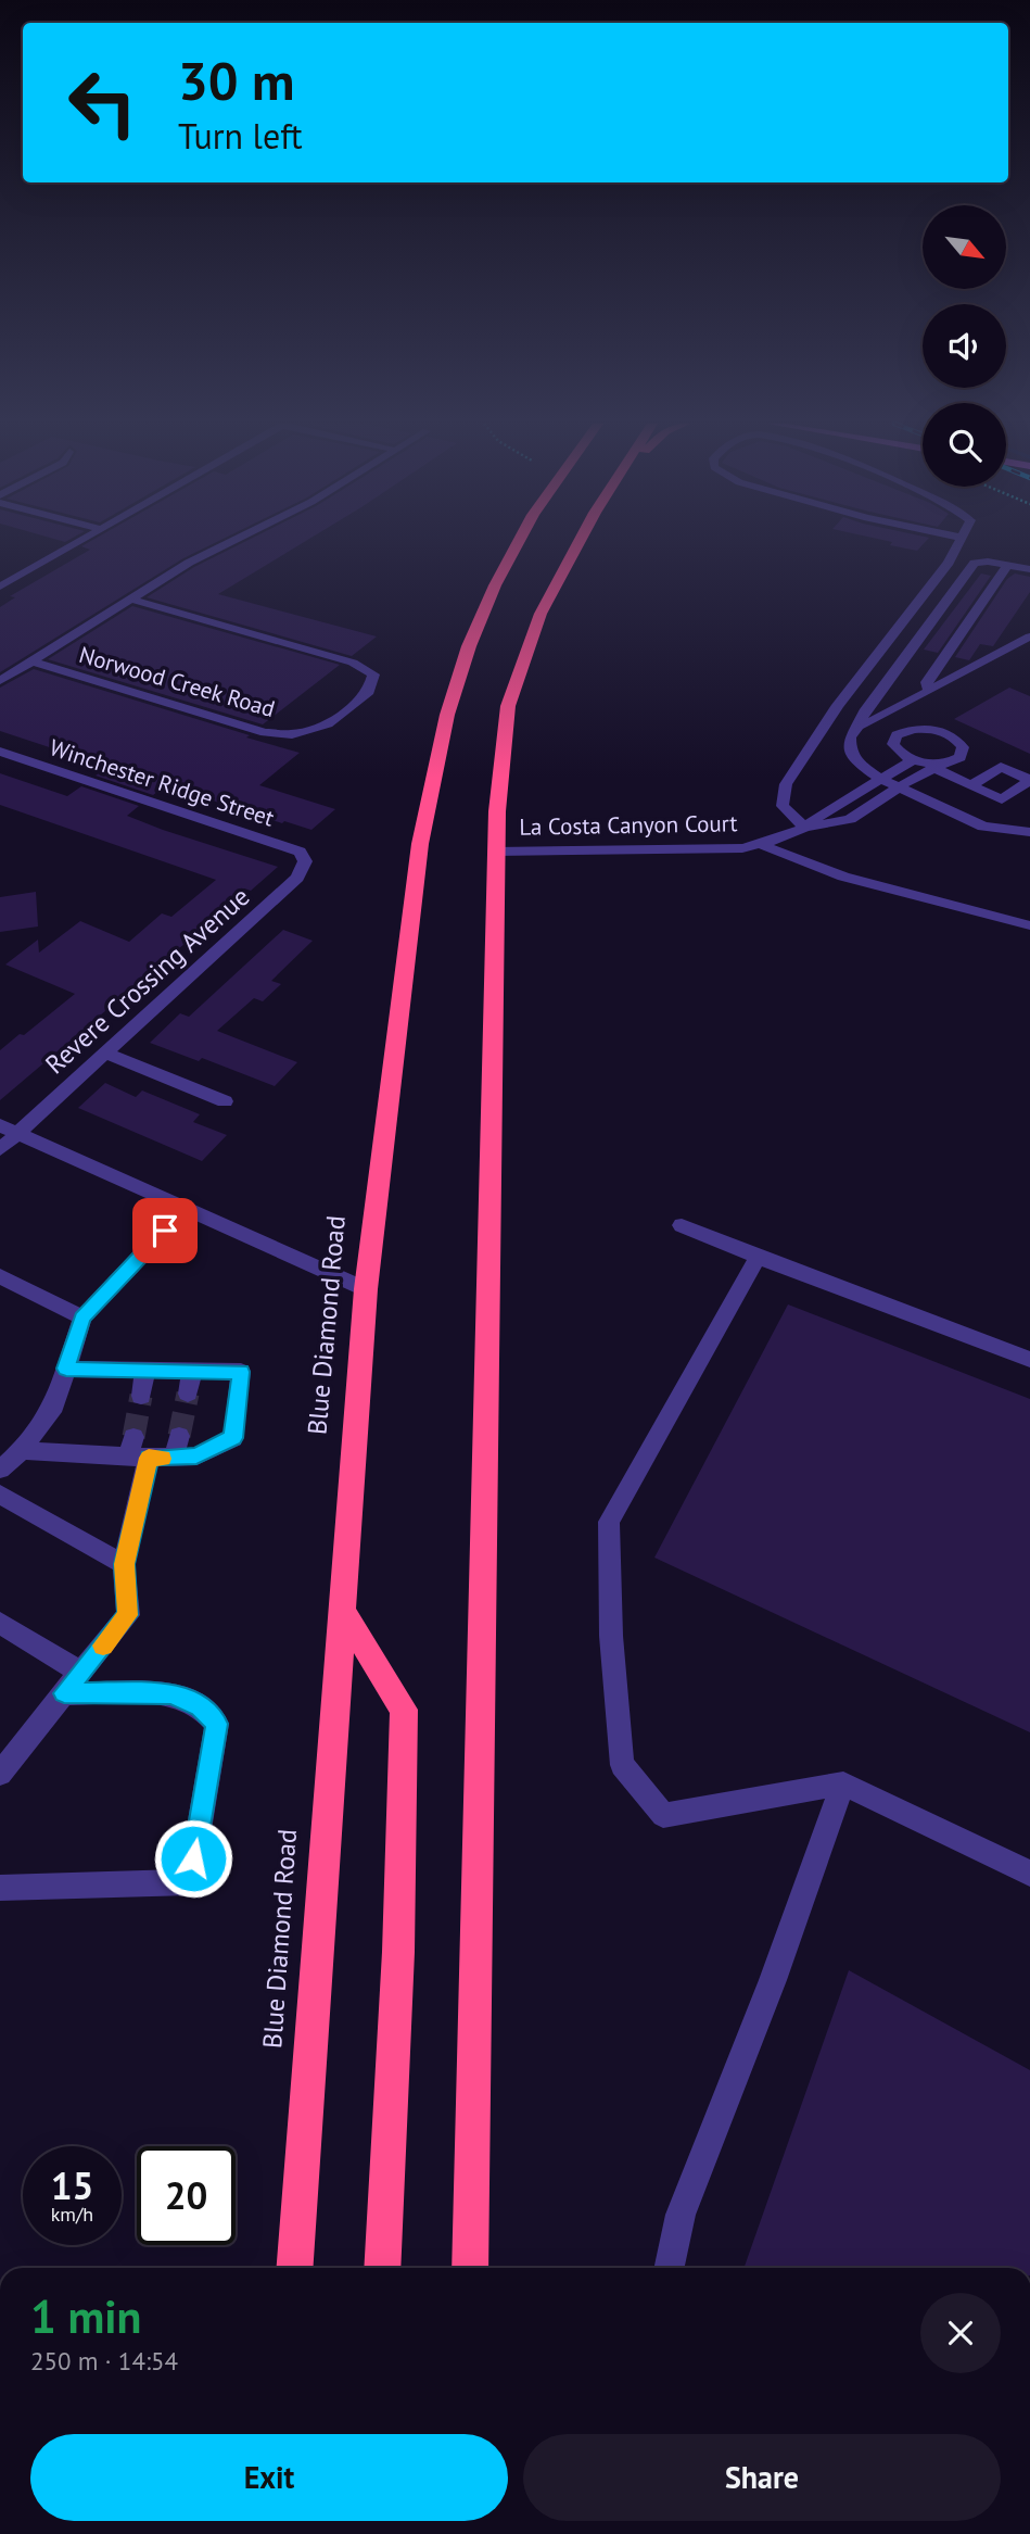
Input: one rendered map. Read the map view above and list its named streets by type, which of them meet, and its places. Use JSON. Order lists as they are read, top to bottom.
{
  "streets": {
    "highway": ["Blue Diamond Road"],
    "street": [
      "Norwood Creek Road",
      "Winchester Ridge Street",
      "La Costa Canyon Court",
      "Revere Crossing Avenue"
    ]
  },
  "crossings": [
    ["Winchester Ridge Street", "Revere Crossing Avenue"]
  ],
  "north": "bottom right",
  "page": {
    "turn": ["30 m", "Turn left"],
    "speed": "15 km/h",
    "limit": "20",
    "heading": ["1 min", "250 m · 14:54"],
    "buttons": ["Exit", "Share"]
  }
}
